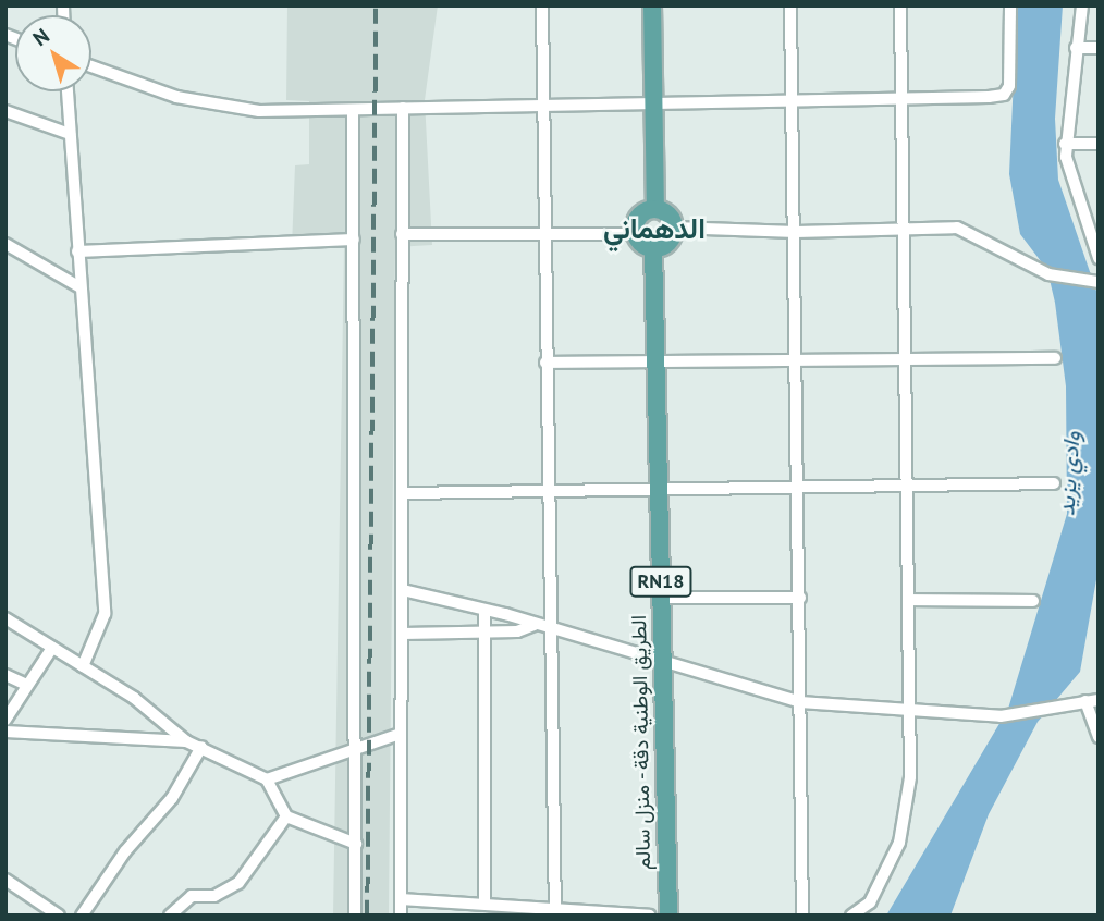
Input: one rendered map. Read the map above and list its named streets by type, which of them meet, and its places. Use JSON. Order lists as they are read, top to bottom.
{
  "streets": {
    "main road": ["RN18", "الطريق الوطنية دقة - منزل سالم"]
  },
  "districts": ["الدهماني"],
  "water": ["وادي يزيد"],
  "north": "top left"
}
